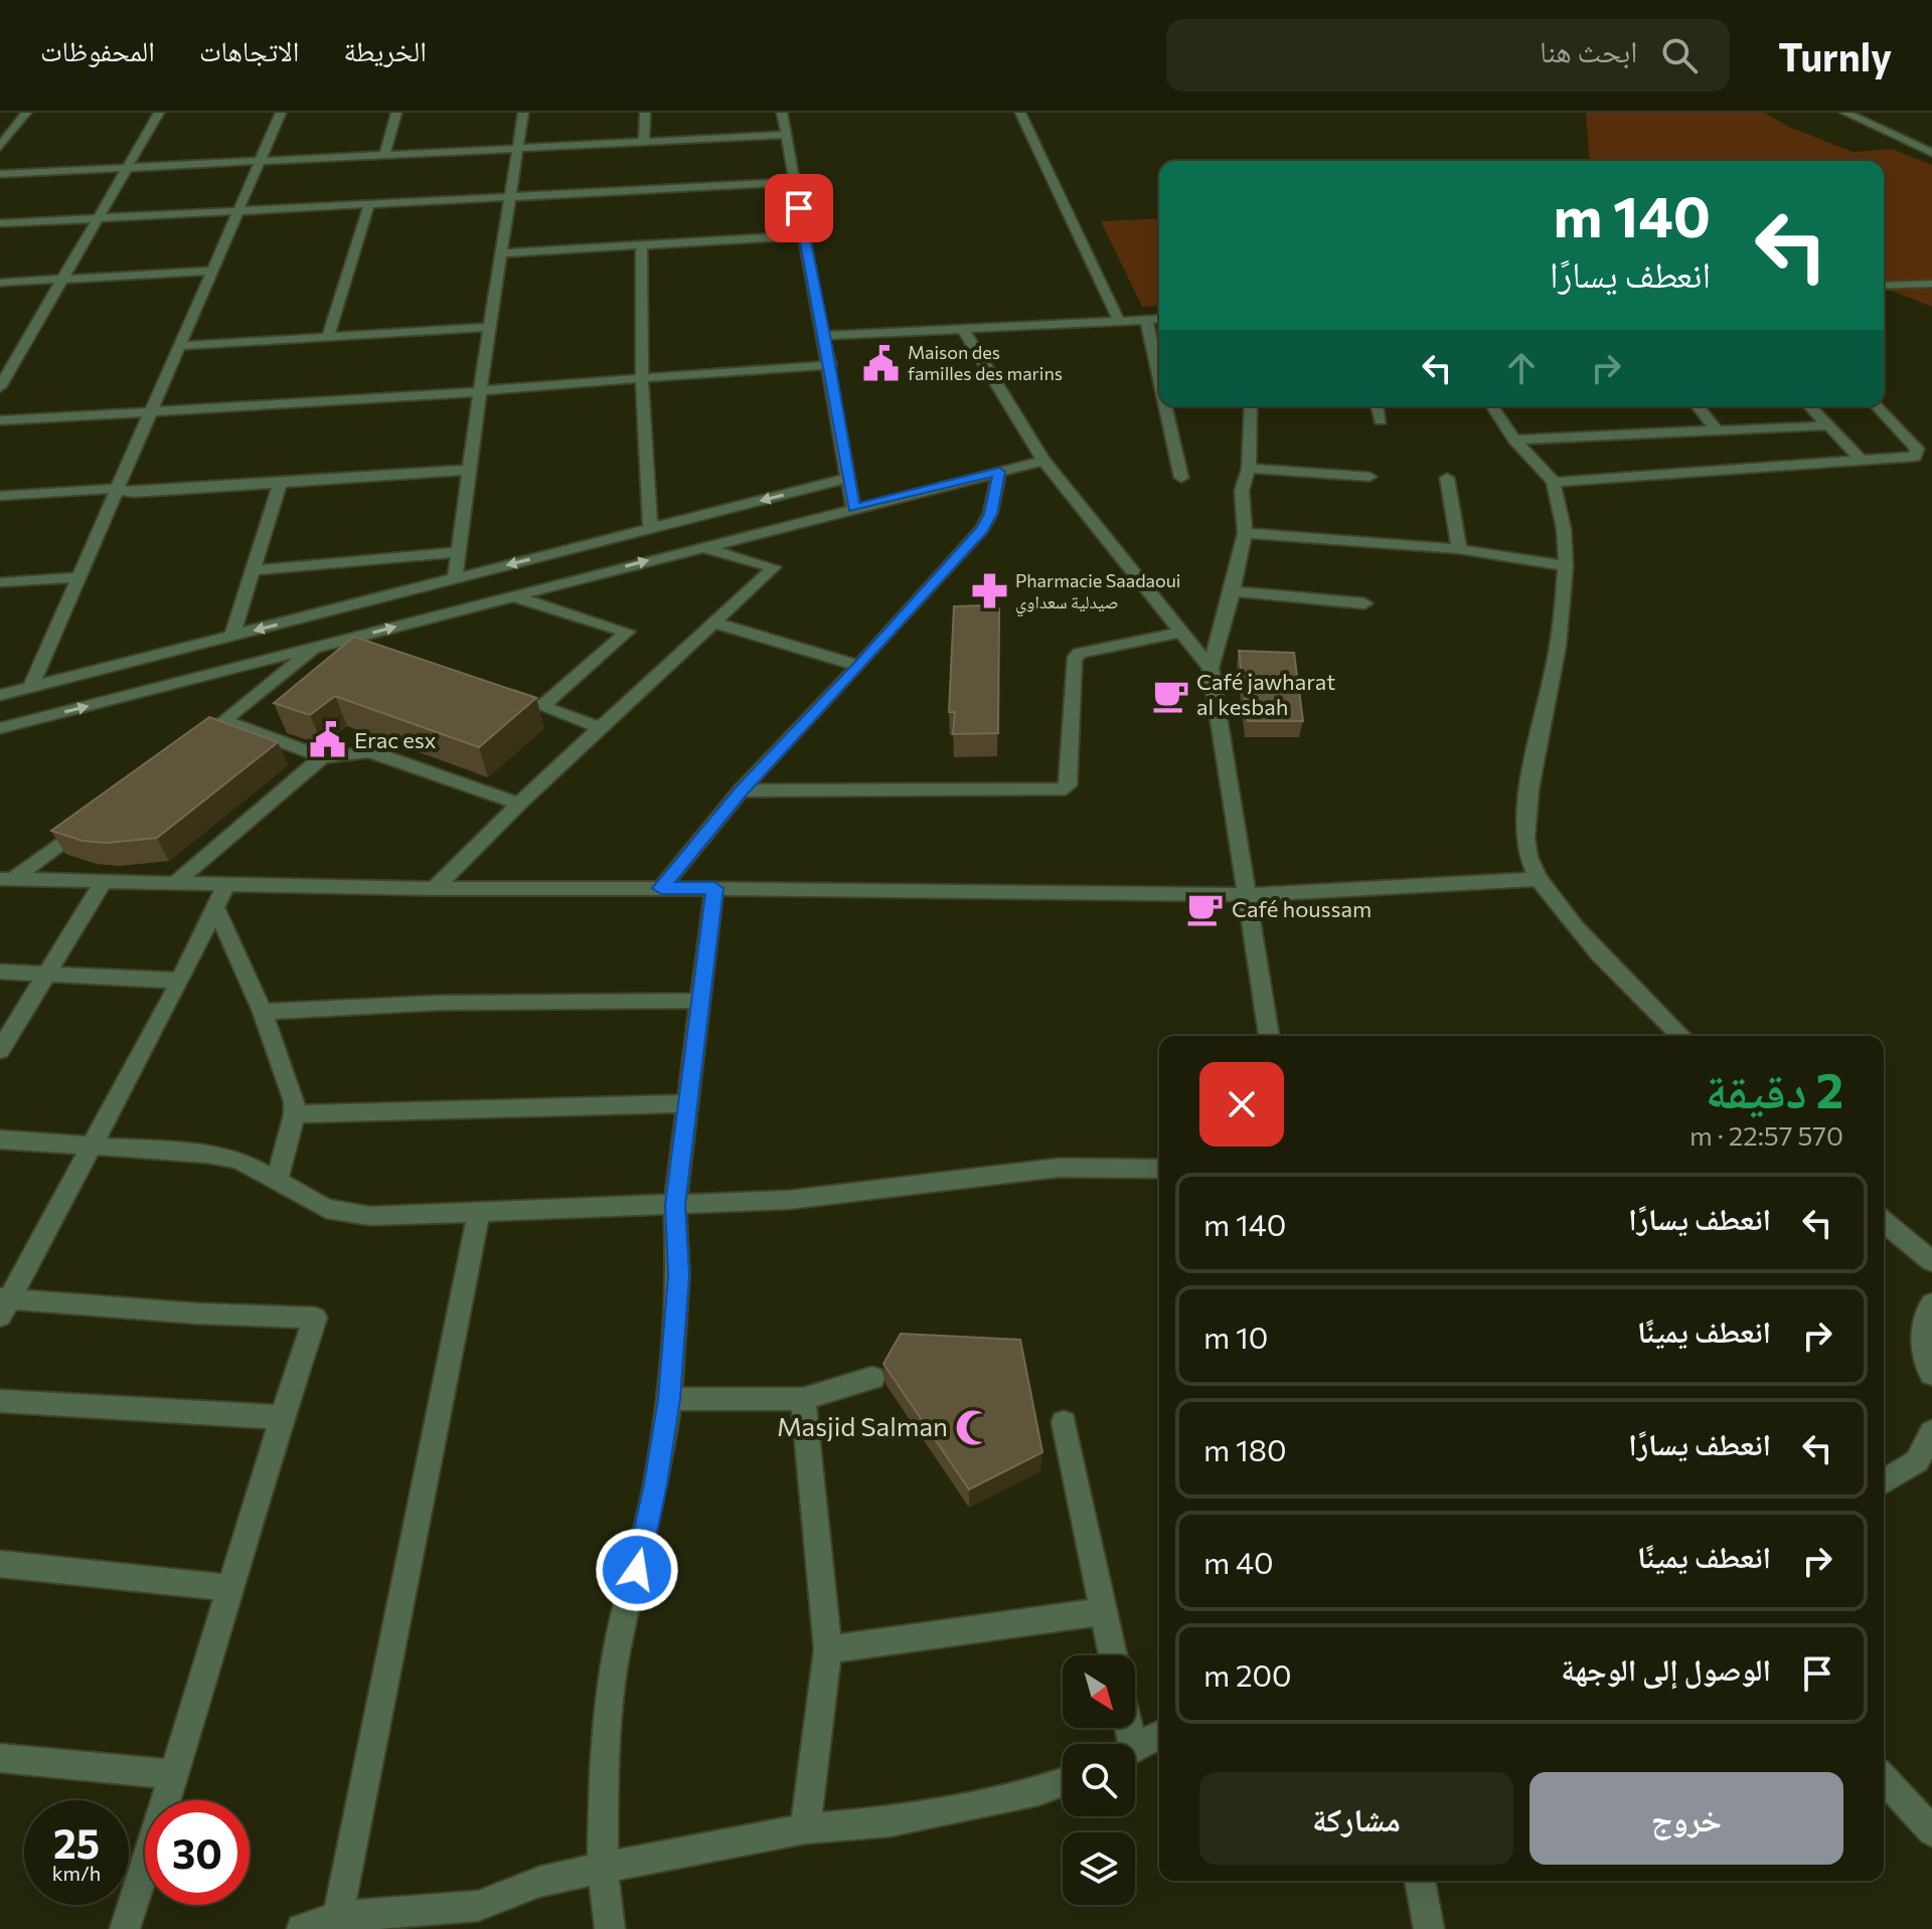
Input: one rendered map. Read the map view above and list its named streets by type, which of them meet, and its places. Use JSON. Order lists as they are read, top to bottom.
{
  "places": {
    "public building": ["Maison des familles des marins", "Erac esx"],
    "pharmacy": ["Pharmacie Saadaoui صيدلية سعداوي"],
    "cafe": ["Café jawharat al kesbah", "Café houssam"],
    "mosque": ["Masjid Salman"]
  },
  "north": "bottom right",
  "page": {
    "header": "Turnly",
    "search": "ابحث هنا",
    "nav": ["الخريطة", "الاتجاهات", "المحفوظات"],
    "turn": ["140 m", "انعطف يسارًا"],
    "heading": ["2 دقيقة", "570 m · 22:57"],
    "list": [
      {
        "name": "انعطف يسارًا",
        "value": "140 m"
      },
      {
        "name": "انعطف يمينًا",
        "value": "10 m"
      },
      {
        "name": "انعطف يسارًا",
        "value": "180 m"
      },
      {
        "name": "انعطف يمينًا",
        "value": "40 m"
      },
      {
        "name": "الوصول إلى الوجهة",
        "value": "200 m"
      }
    ],
    "buttons": ["خروج", "مشاركة"],
    "speed": "25 km/h",
    "limit": "30"
  }
}
